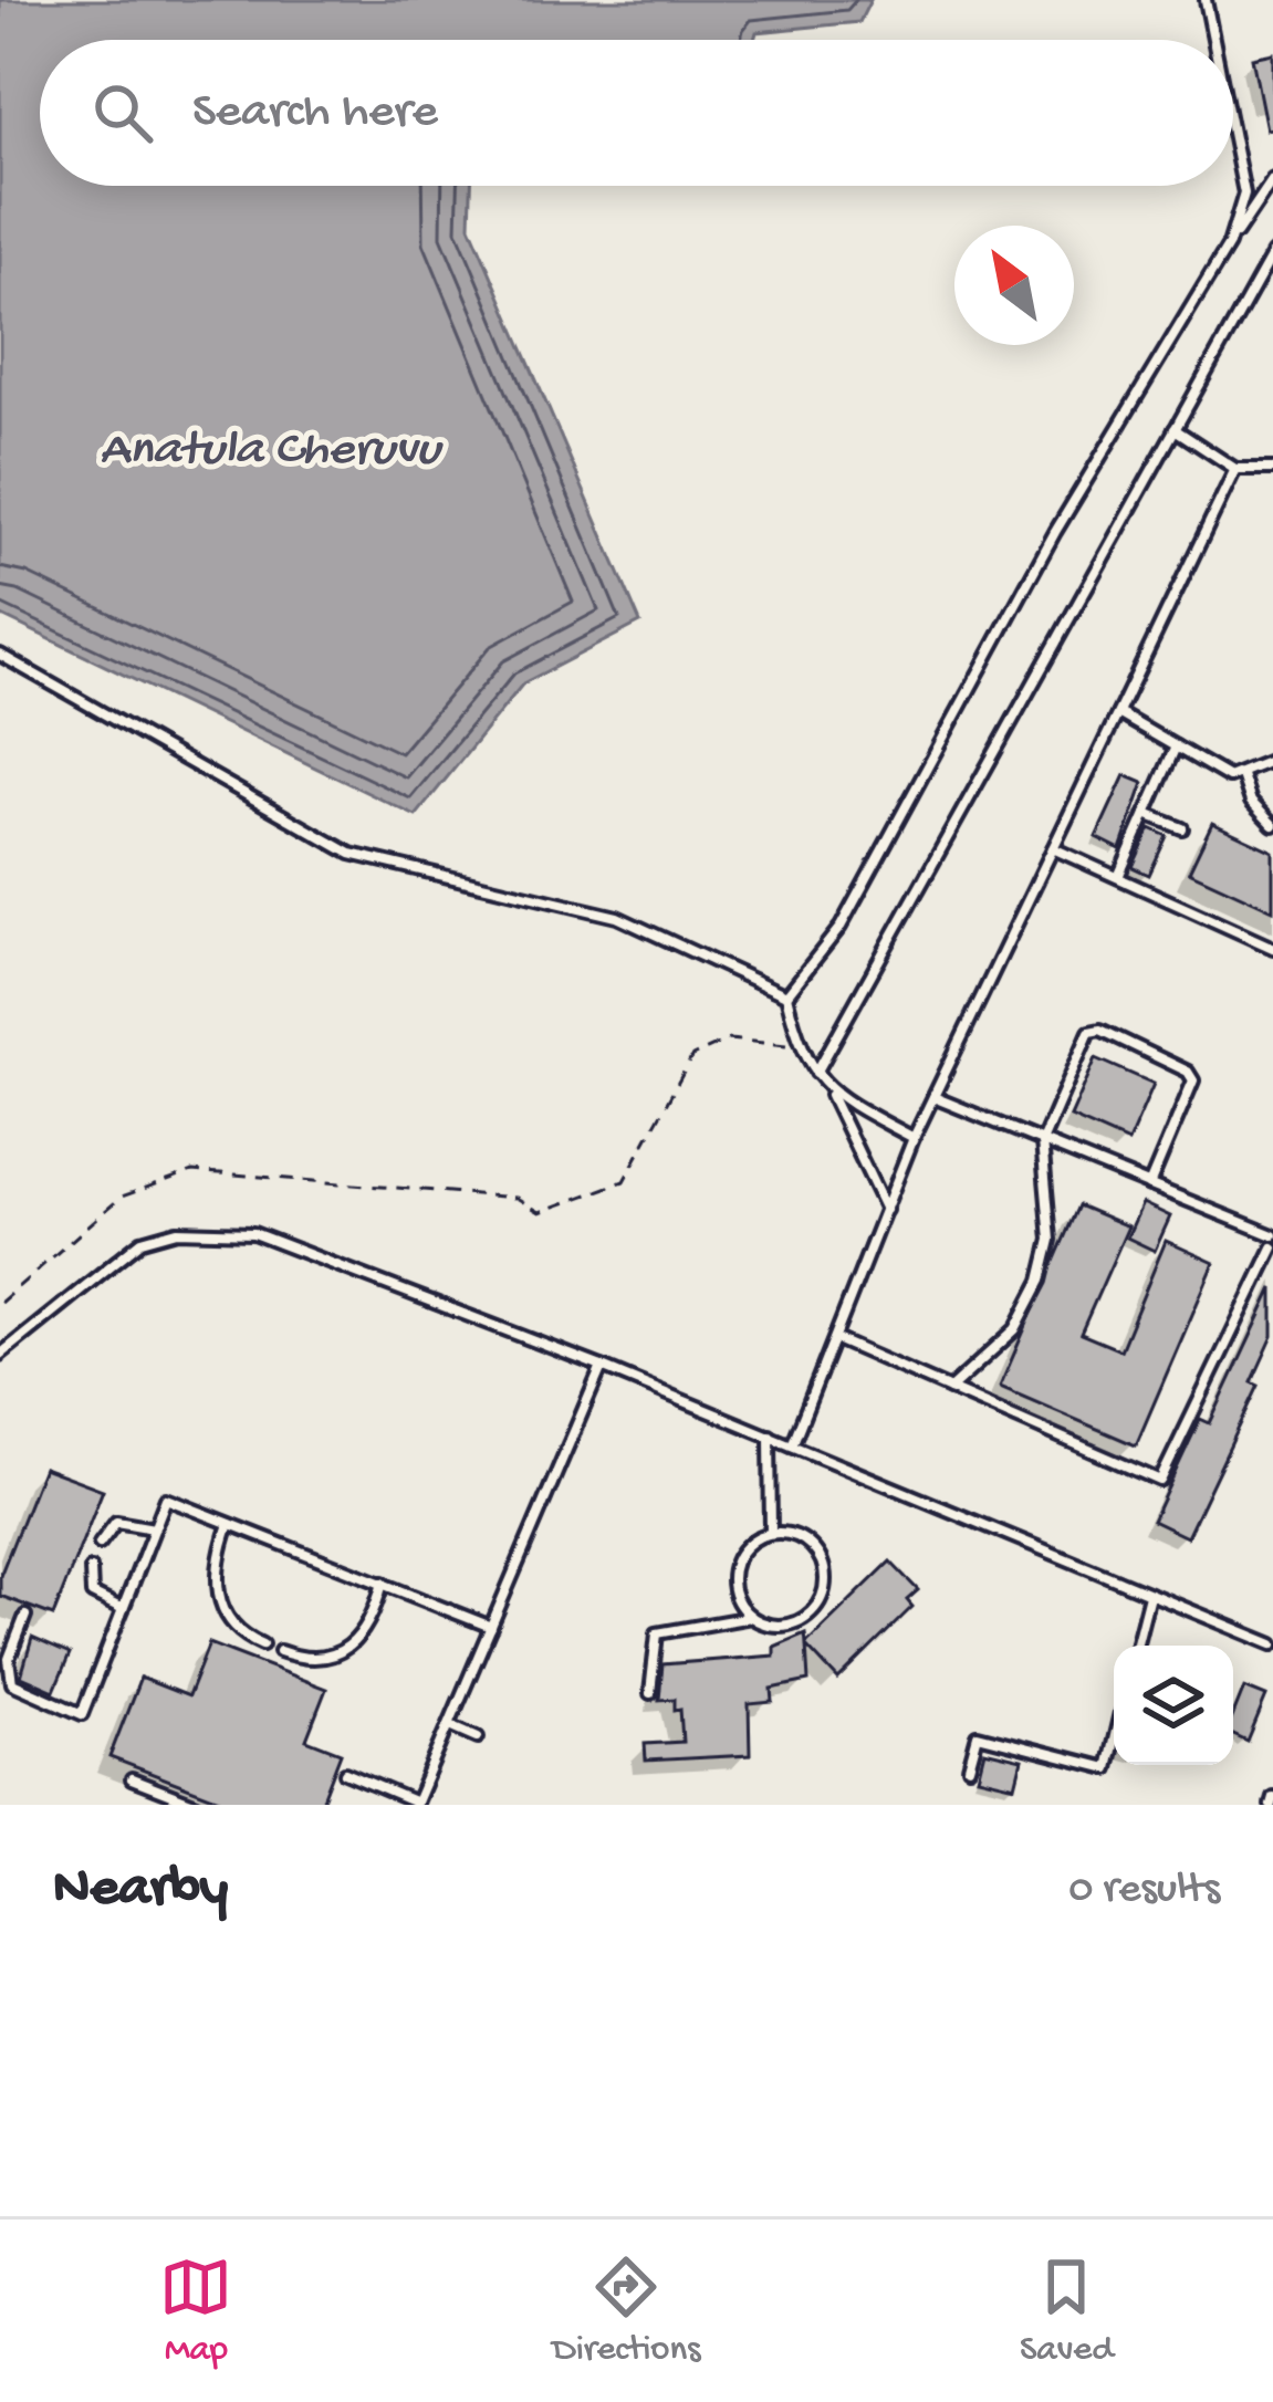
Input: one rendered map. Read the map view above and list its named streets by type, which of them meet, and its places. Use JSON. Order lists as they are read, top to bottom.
{
  "water": ["Anatula Cheruvu"],
  "north": "top left",
  "page": {
    "search": "Search here",
    "heading": ["Nearby", "0 results"],
    "nav": ["Map", "Directions", "Saved"]
  }
}
